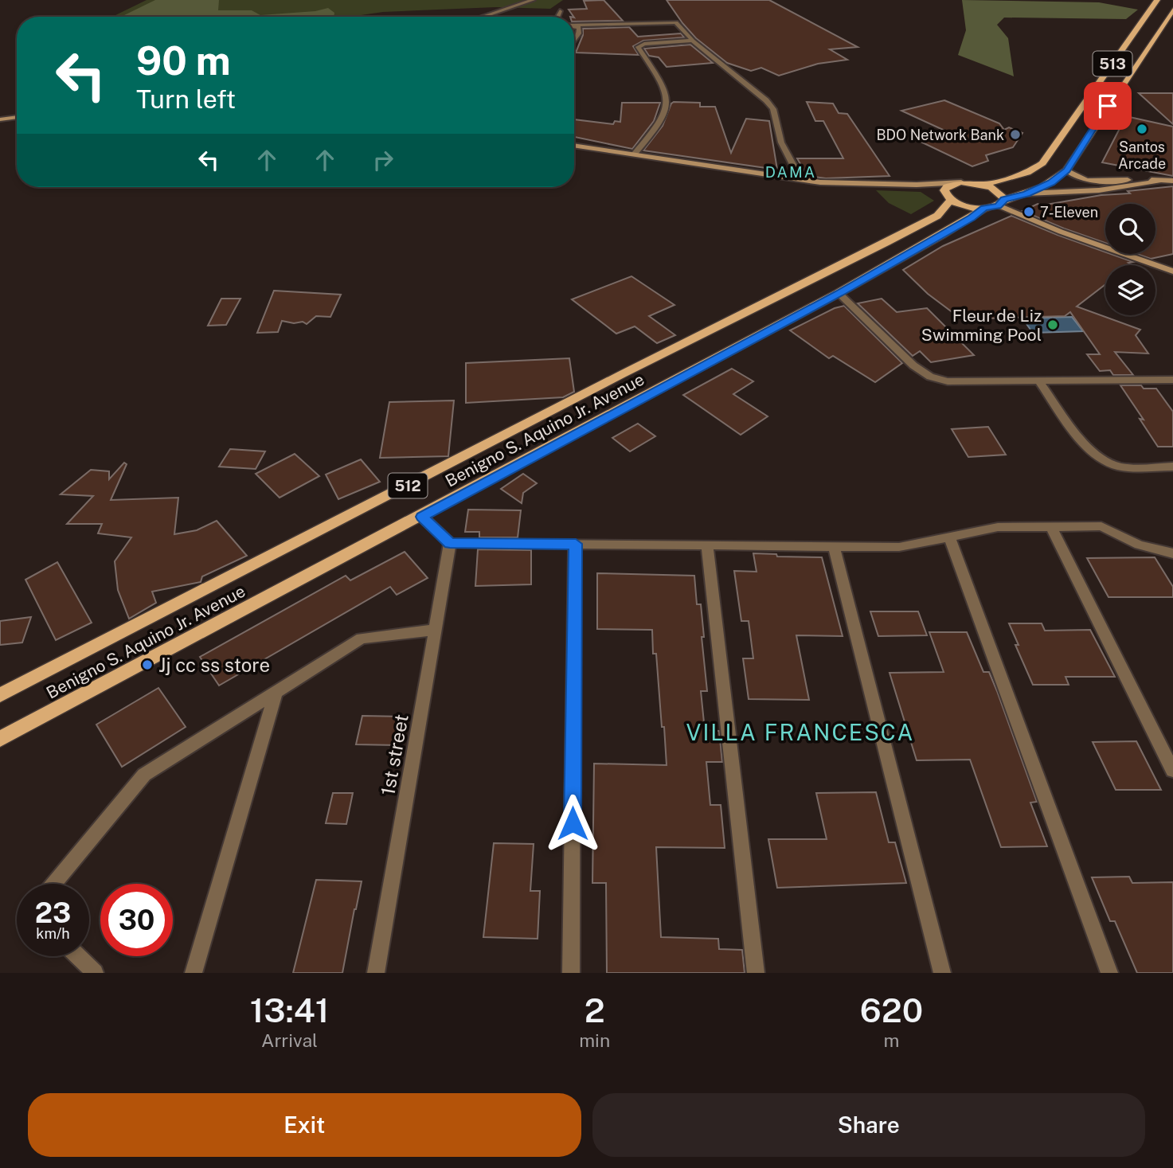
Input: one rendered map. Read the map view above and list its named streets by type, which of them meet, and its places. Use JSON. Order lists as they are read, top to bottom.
{
  "streets": {
    "main road": ["513", "Benigno S. Aquino Jr. Avenue", "512"],
    "street": ["1st street"]
  },
  "crossings": [
    ["513", "512"],
    ["Benigno S. Aquino Jr. Avenue", "512"]
  ],
  "districts": ["DAMA", "VILLA FRANCESCA"],
  "places": [
    "Santos Arcade",
    "BDO Network Bank",
    "7-Eleven",
    "Fleur de Liz Swimming Pool",
    "Jj cc ss store"
  ],
  "page": {
    "turn": ["90 m", "Turn left"],
    "speed": "23 km/h",
    "limit": "30",
    "eta": [
      "13:41",
      "Arrival",
      "2",
      "min",
      "620",
      "m"
    ],
    "buttons": ["Exit", "Share"]
  }
}
